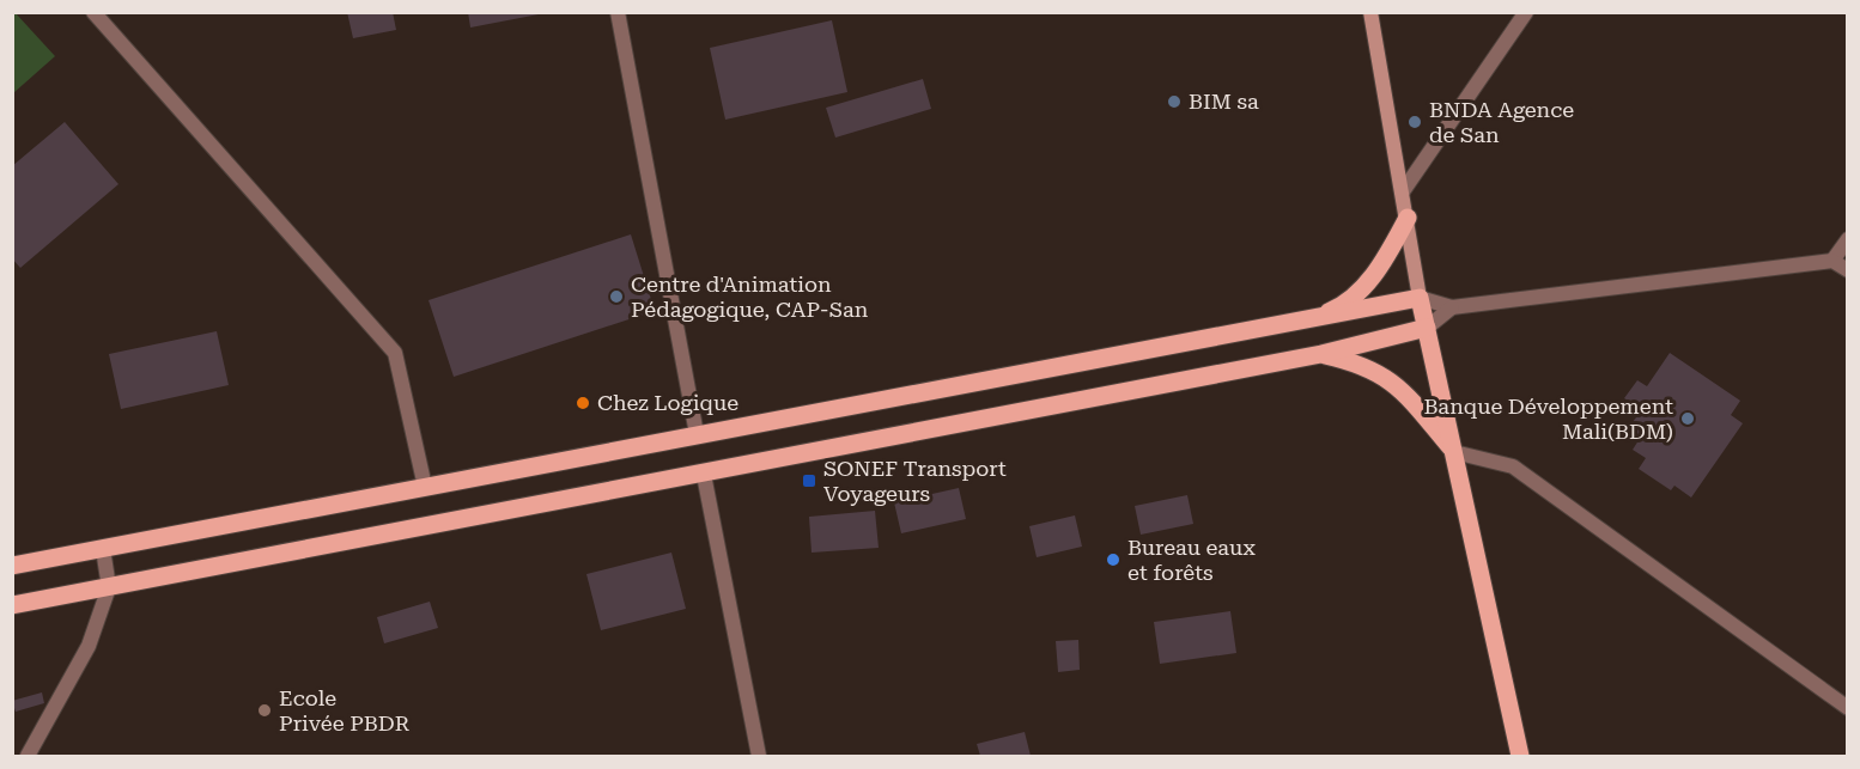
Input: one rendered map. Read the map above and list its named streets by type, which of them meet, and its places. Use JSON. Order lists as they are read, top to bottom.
{
  "places": {
    "other": [
      "BIM sa",
      "BNDA Agence de San",
      "Centre d'Animation Pédagogique, CAP-San",
      "Chez Logique",
      "Banque Développement Mali(BDM)",
      "Bureau eaux et forêts",
      "Ecole Privée PBDR"
    ],
    "transit": ["SONEF Transport Voyageurs"]
  }
}
